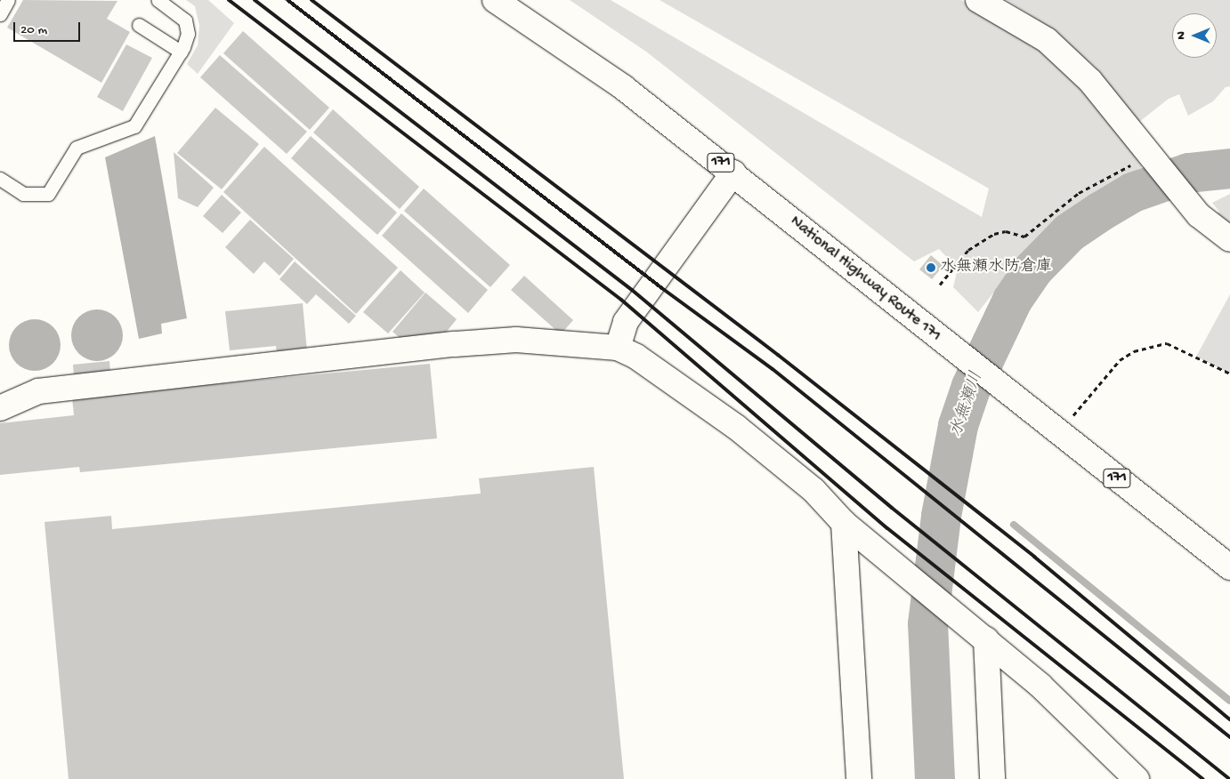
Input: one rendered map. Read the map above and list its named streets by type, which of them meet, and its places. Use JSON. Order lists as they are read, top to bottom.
{
  "streets": {
    "main road": ["171", "National Highway Route 171"]
  },
  "water": ["水無瀬川"],
  "places": ["水無瀬水防倉庫"],
  "scale_bar": "20 m",
  "north": "left"
}
